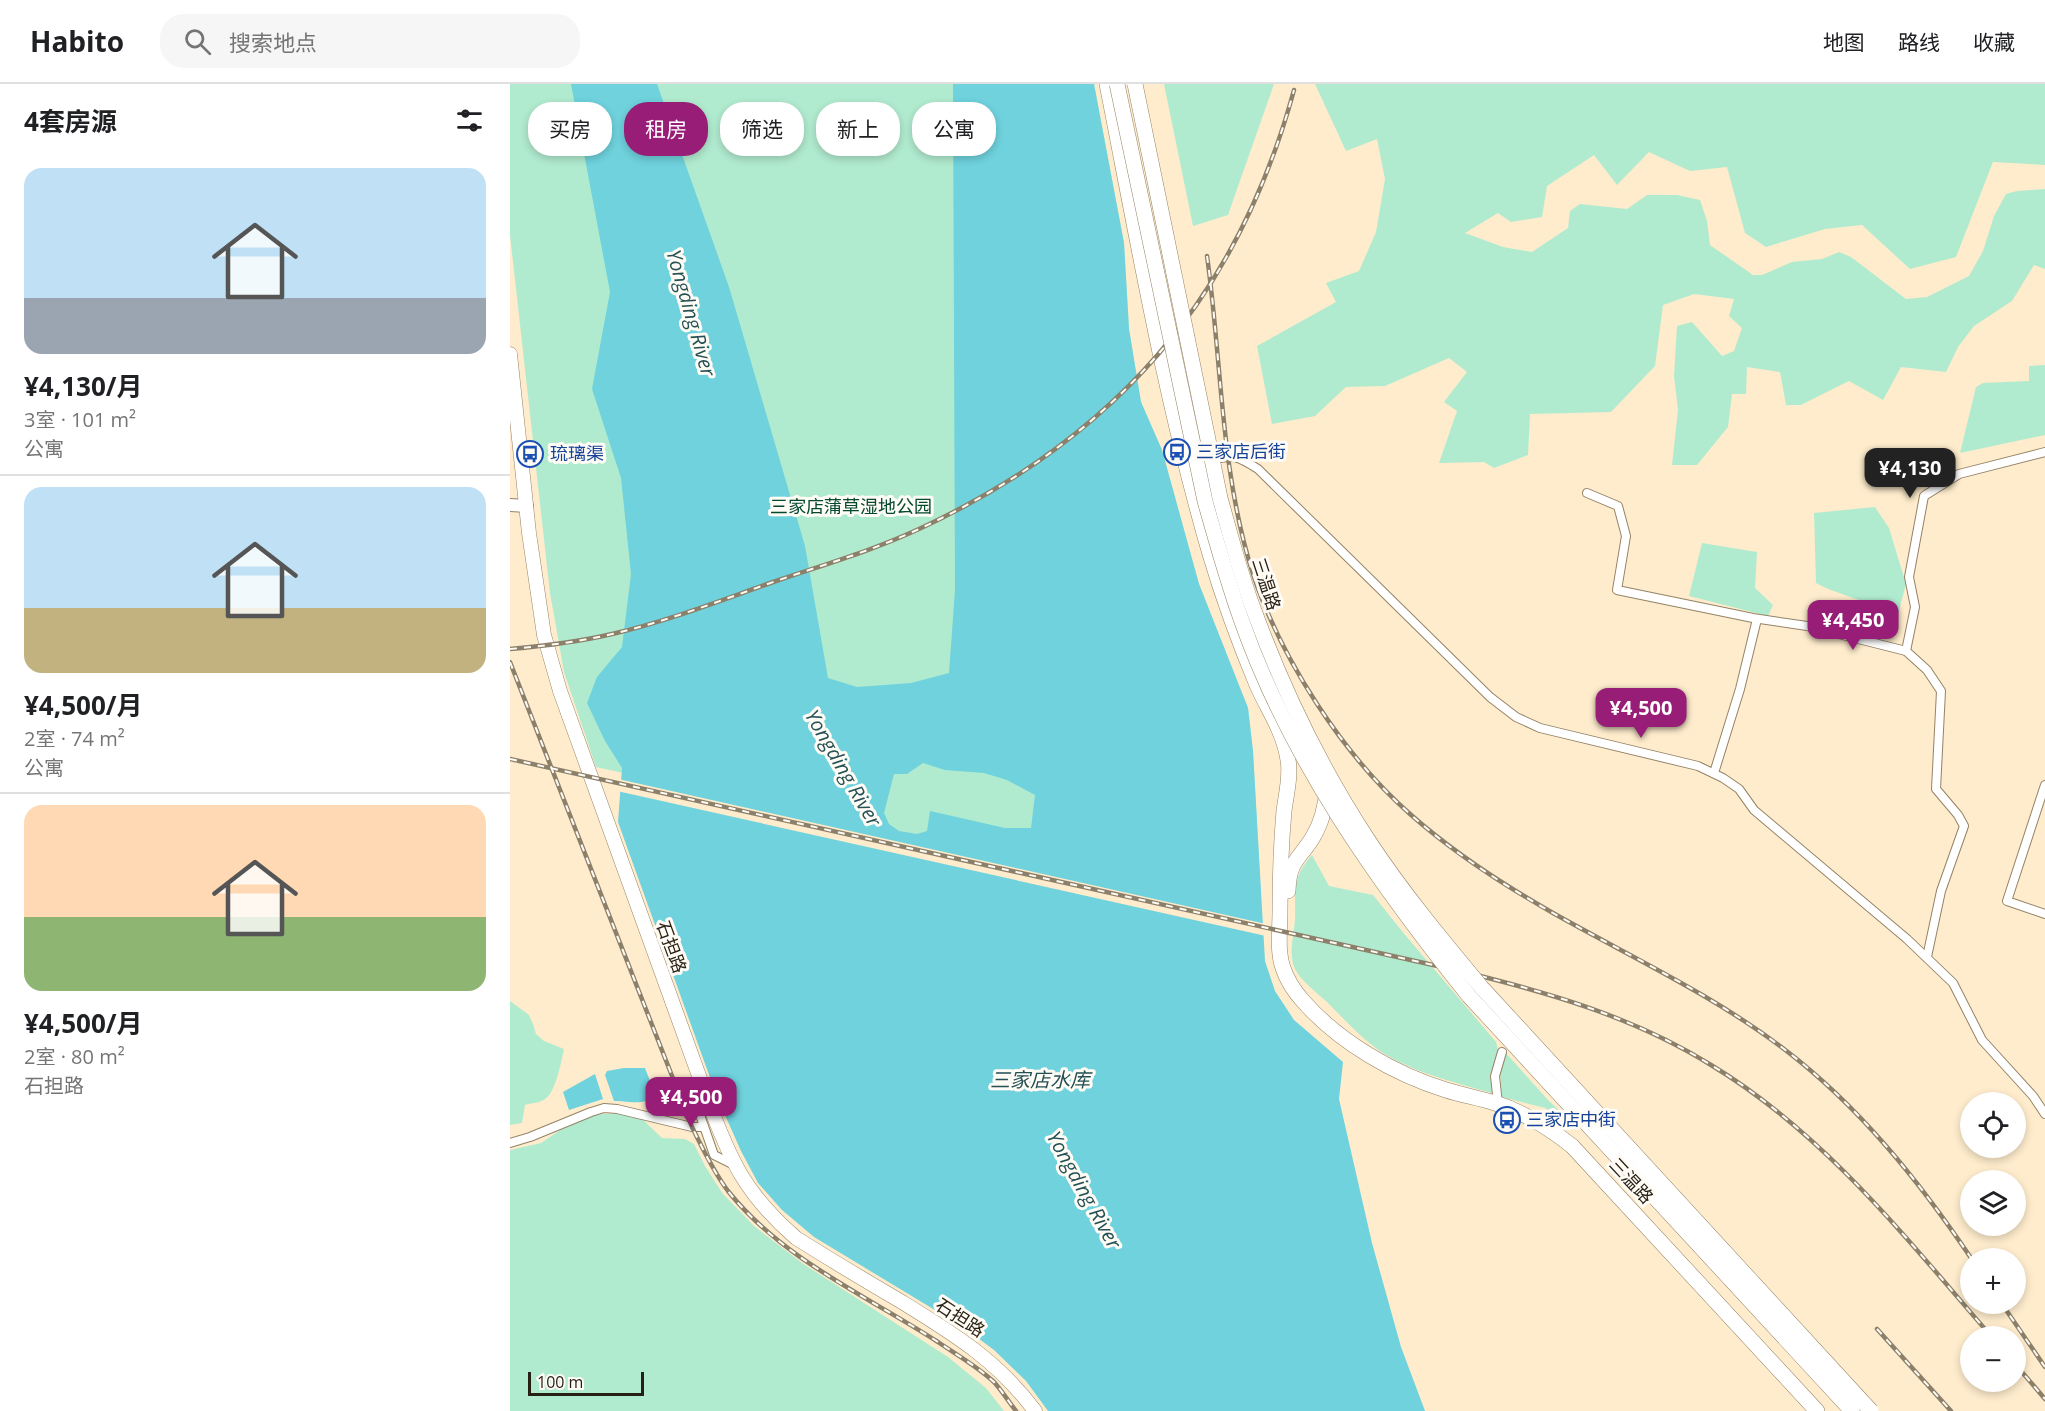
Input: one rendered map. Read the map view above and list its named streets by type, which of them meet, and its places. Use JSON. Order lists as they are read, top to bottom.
{
  "streets": {
    "highway": ["三温路"],
    "main road": ["石担路"]
  },
  "water": ["Yongding River", "三家店水库"],
  "parks": ["三家店蒲草湿地公园"],
  "places": {
    "bus stop": ["三家店后街", "琉璃渠", "三家店中街"]
  },
  "scale_bar": "100 m",
  "page": {
    "header": "Habito",
    "search": "搜索地点",
    "nav": ["地图", "路线", "收藏"],
    "heading": "4套房源",
    "chip": [
      "买房",
      "租房",
      "筛选",
      "新上",
      "公寓"
    ],
    "list": [
      {
        "name": "¥4,130/月",
        "note": "3室 · 101 m² · 公寓"
      },
      {
        "name": "¥4,500/月",
        "note": "2室 · 74 m² · 公寓"
      },
      {
        "name": "¥4,500/月",
        "note": "2室 · 80 m² · 石担路"
      }
    ],
    "price": [
      "¥4,130",
      "¥4,450",
      "¥4,500",
      "¥4,500"
    ],
    "map_buttons": ["+", "−"],
    "scale": "100 m"
  }
}
